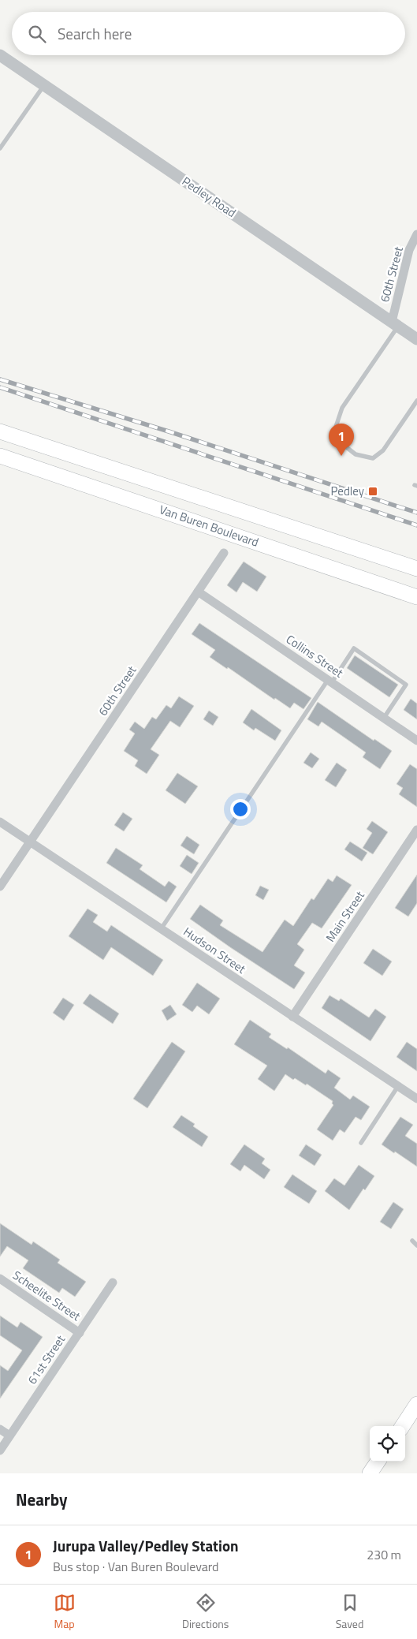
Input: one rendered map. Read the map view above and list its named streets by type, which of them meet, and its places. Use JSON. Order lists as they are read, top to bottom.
{
  "streets": {
    "main road": ["Van Buren Boulevard"],
    "street": [
      "Pedley Road",
      "60th Street",
      "Collins Street",
      "Main Street",
      "Hudson Street",
      "Scheelite Street",
      "61st Street"
    ]
  },
  "crossings": [
    ["Pedley Road", "60th Street"],
    ["60th Street", "Collins Street"],
    ["60th Street", "Hudson Street"],
    ["Main Street", "Hudson Street"],
    ["Scheelite Street", "61st Street"]
  ],
  "places": {
    "transit": ["Pedley"]
  },
  "page": {
    "search": "Search here",
    "pins": "1",
    "heading": "Nearby",
    "list": [
      {
        "mark": "1",
        "name": "Jurupa Valley/Pedley Station",
        "note": "Bus stop · Van Buren Boulevard",
        "value": "230 m"
      }
    ],
    "nav": ["Map", "Directions", "Saved"]
  }
}
